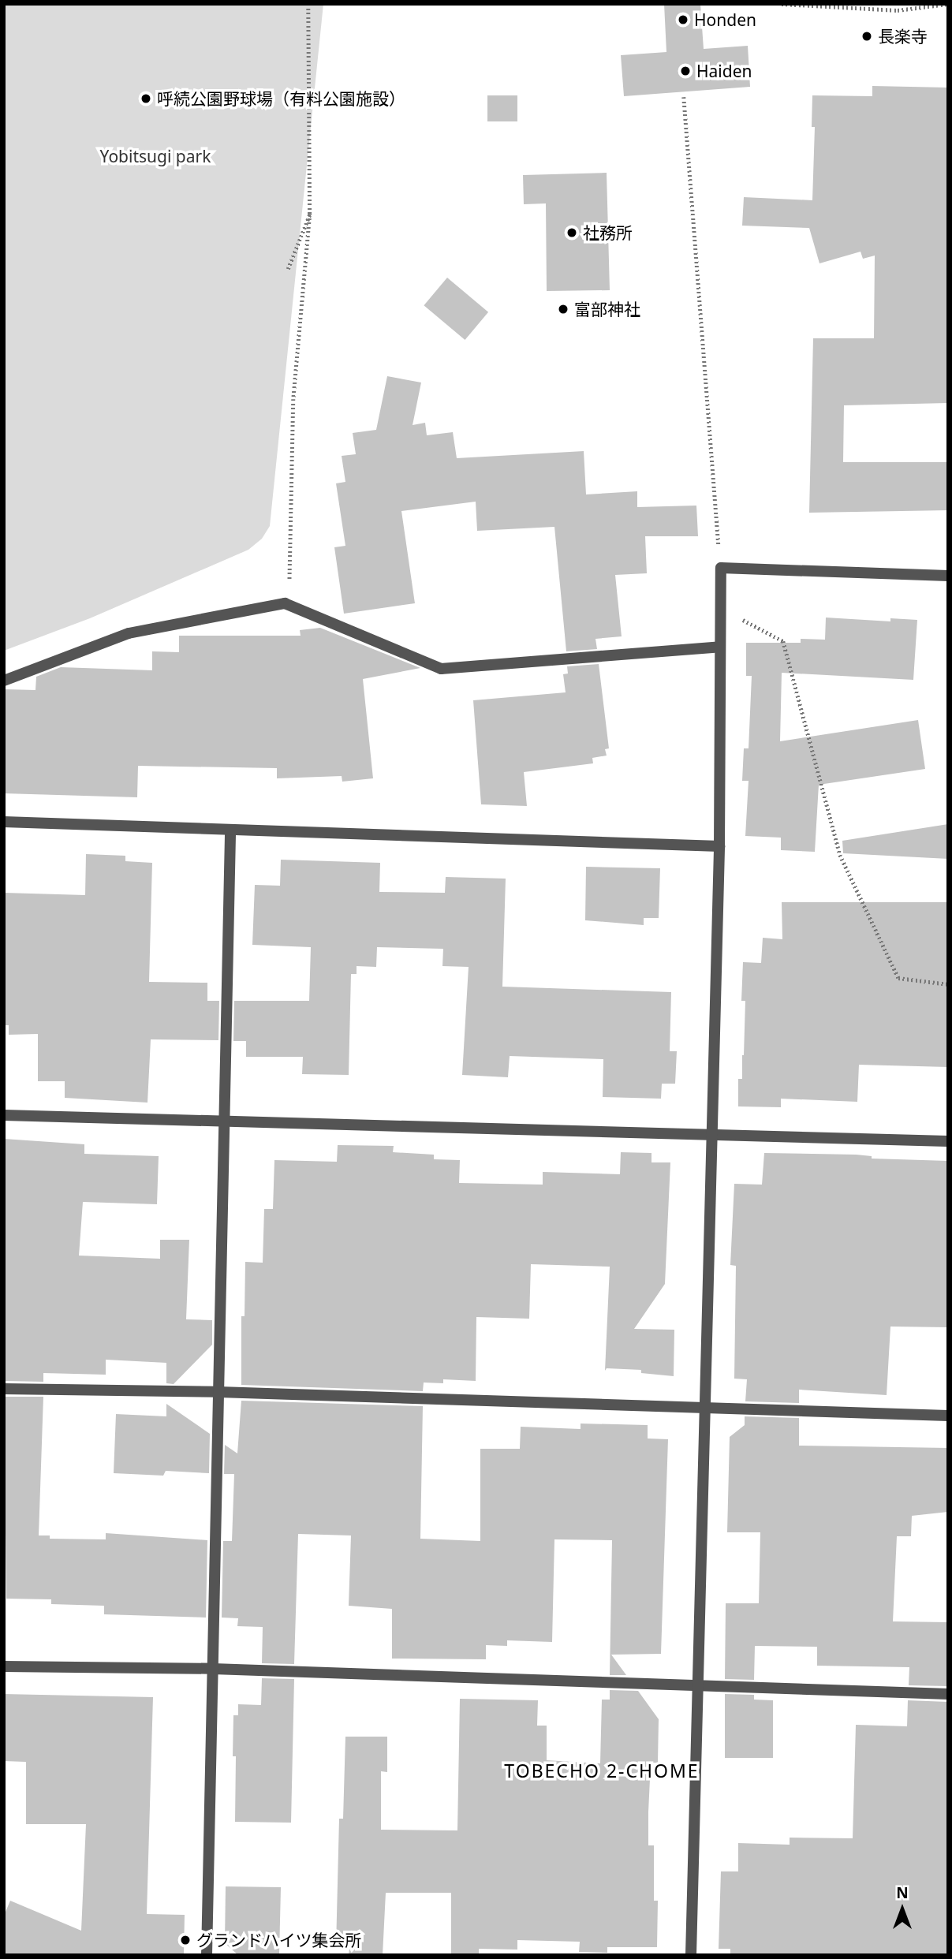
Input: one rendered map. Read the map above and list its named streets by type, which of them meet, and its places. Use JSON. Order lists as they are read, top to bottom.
{
  "districts": ["TOBECHO 2-CHOME"],
  "parks": ["Yobitsugi park"],
  "places": [
    "Honden",
    "長楽寺",
    "Haiden",
    "呼続公園野球場（有料公園施設）",
    "社務所",
    "富部神社",
    "グランドハイツ集会所"
  ],
  "north": "top"
}
